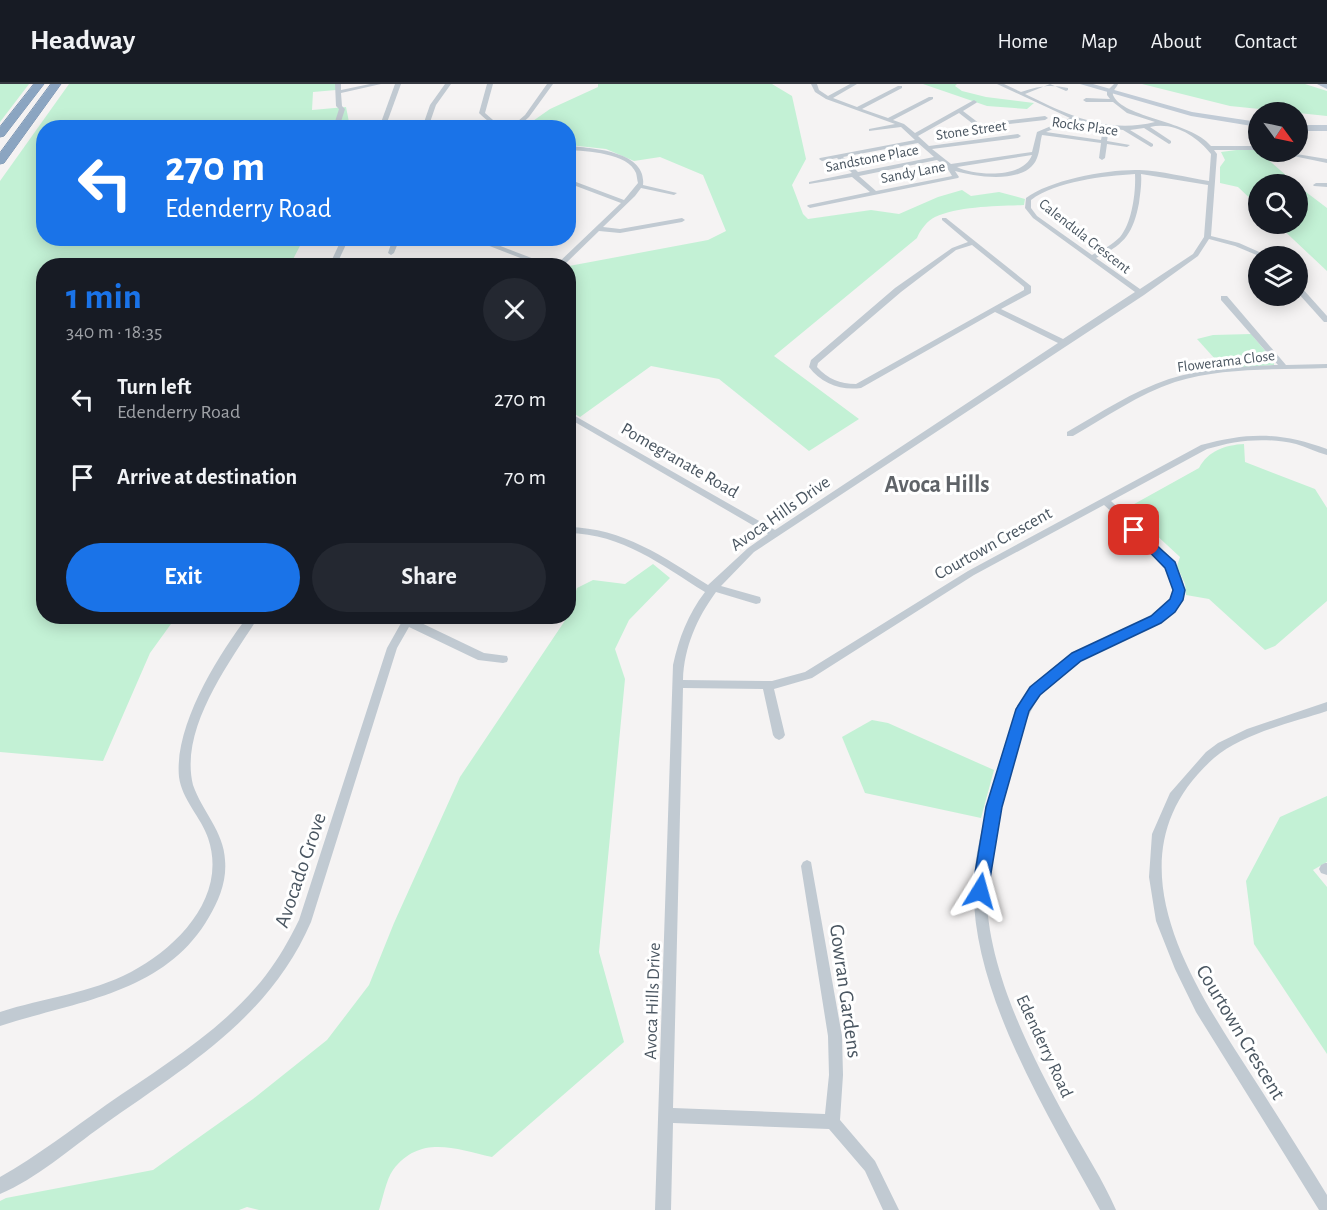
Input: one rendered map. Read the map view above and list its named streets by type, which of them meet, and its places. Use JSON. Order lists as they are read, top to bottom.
{
  "streets": {
    "street": [
      "Rocks Place",
      "Stone Street",
      "Sandstone Place",
      "Sandy Lane",
      "Calendula Crescent",
      "Flowerama Close",
      "Pomegranate Road",
      "Avoca Hills Drive",
      "Courtown Crescent",
      "Avocado Grove",
      "Gowran Gardens",
      "Edenderry Road"
    ]
  },
  "crossings": [
    ["Sandstone Place", "Sandy Lane"],
    ["Calendula Crescent", "Avoca Hills Drive"],
    ["Pomegranate Road", "Avoca Hills Drive"],
    ["Avoca Hills Drive", "Courtown Crescent"],
    ["Courtown Crescent", "Edenderry Road"]
  ],
  "districts": ["Avoca Hills"],
  "north": "bottom right",
  "page": {
    "header": "Headway",
    "nav": [
      "Home",
      "Map",
      "About",
      "Contact"
    ],
    "turn": ["270 m", "Edenderry Road"],
    "heading": ["1 min", "340 m · 18:35"],
    "list": [
      {
        "name": "Turn left",
        "note": "Edenderry Road",
        "value": "270 m"
      },
      {
        "name": "Arrive at destination",
        "value": "70 m"
      }
    ],
    "buttons": ["Exit", "Share"]
  }
}
